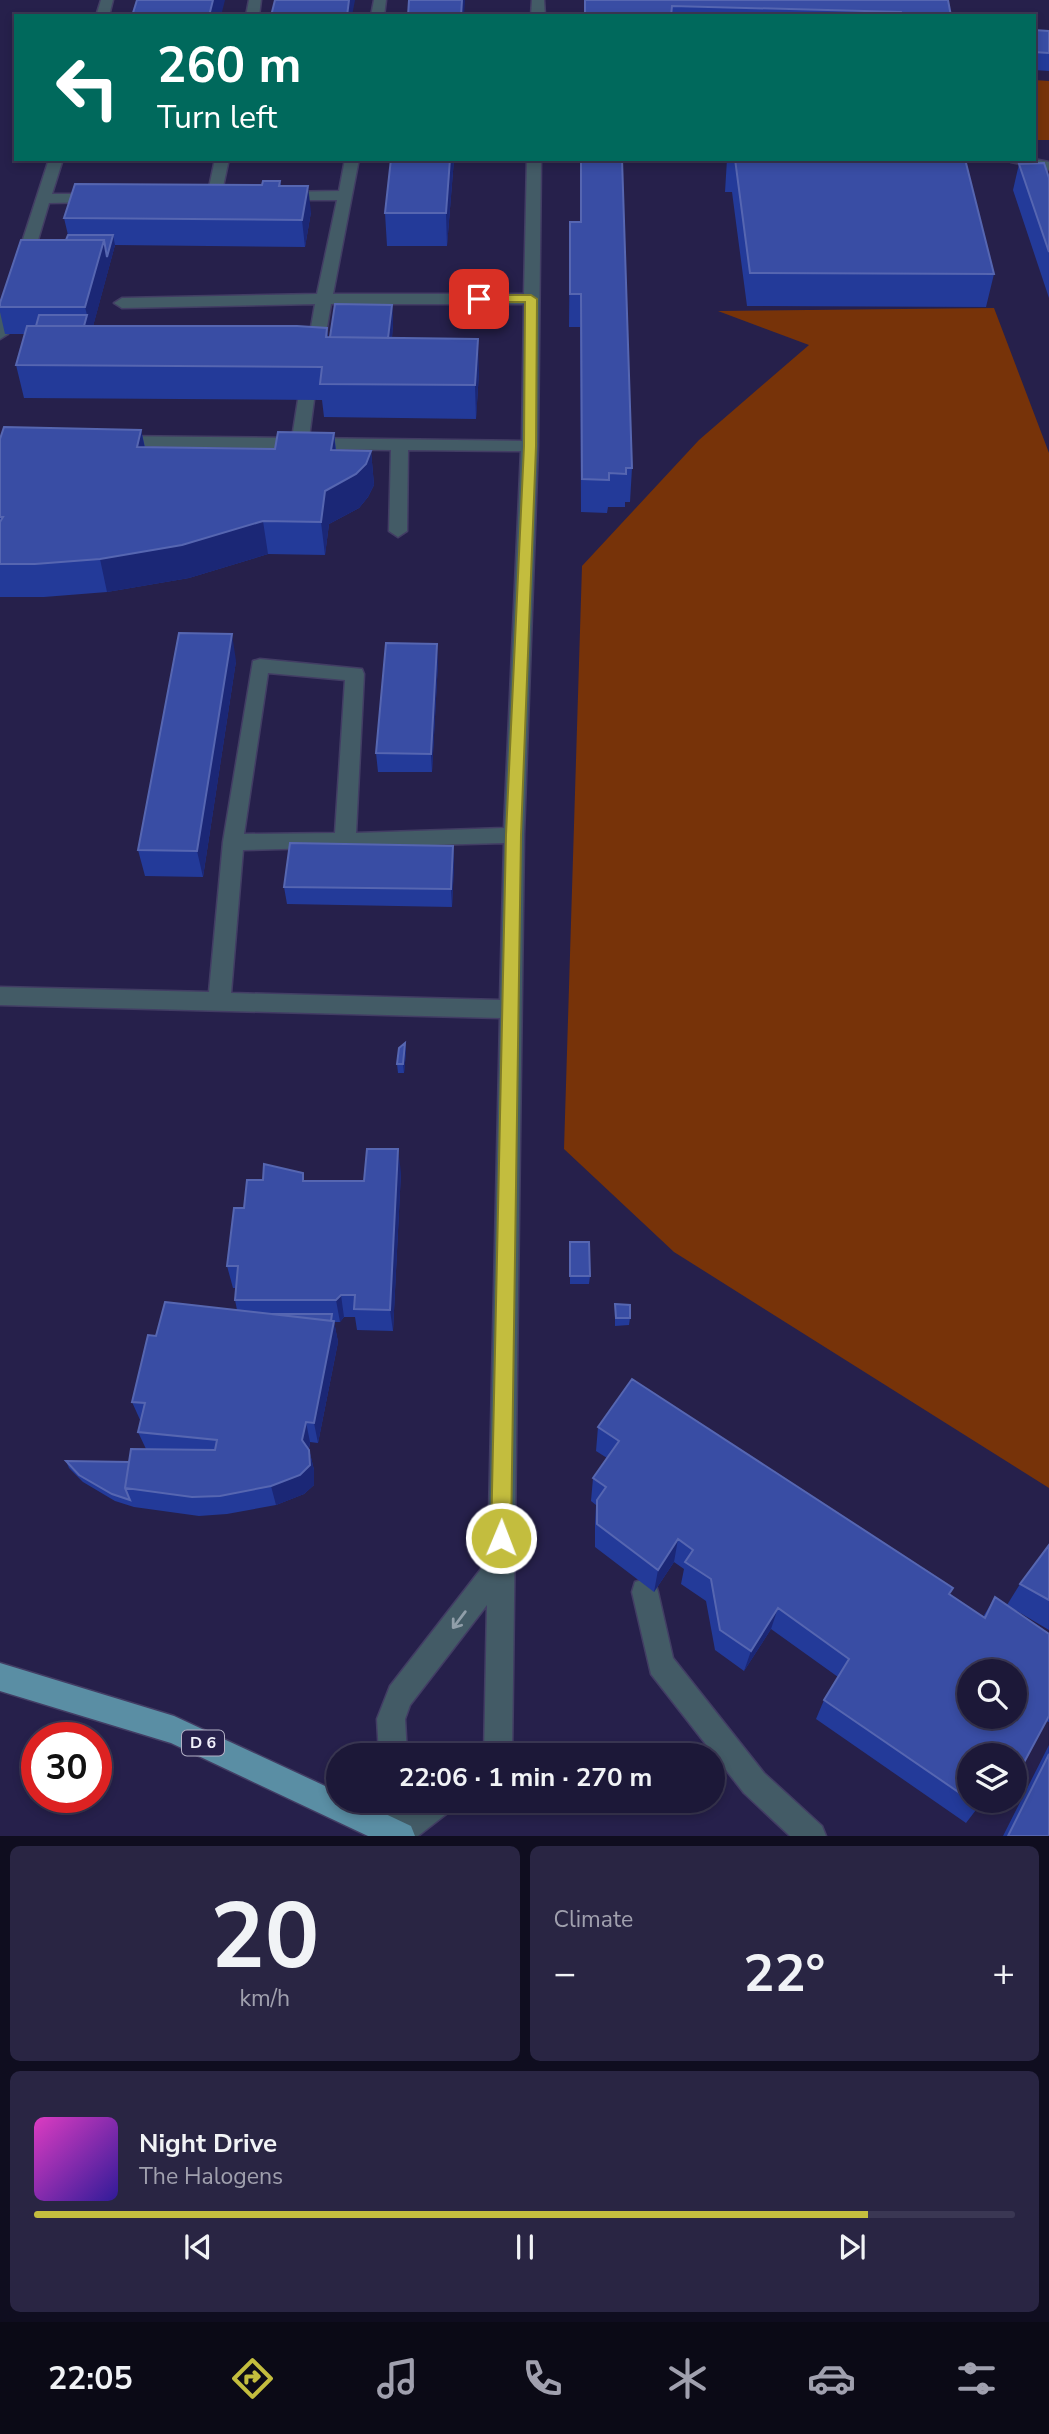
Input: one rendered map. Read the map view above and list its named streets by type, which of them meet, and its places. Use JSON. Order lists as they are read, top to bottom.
{
  "streets": {
    "main road": ["D 6"]
  },
  "page": {
    "turn": ["260 m", "Turn left"],
    "limit": "30",
    "trip": "22:06 · 1 min · 270 m",
    "tile": [
      ["20", "km/h"],
      "Climate"
    ],
    "heat": ["−", "22°", "+"],
    "song": ["Night Drive", "The Halogens"],
    "tabs": "22:05"
  }
}
